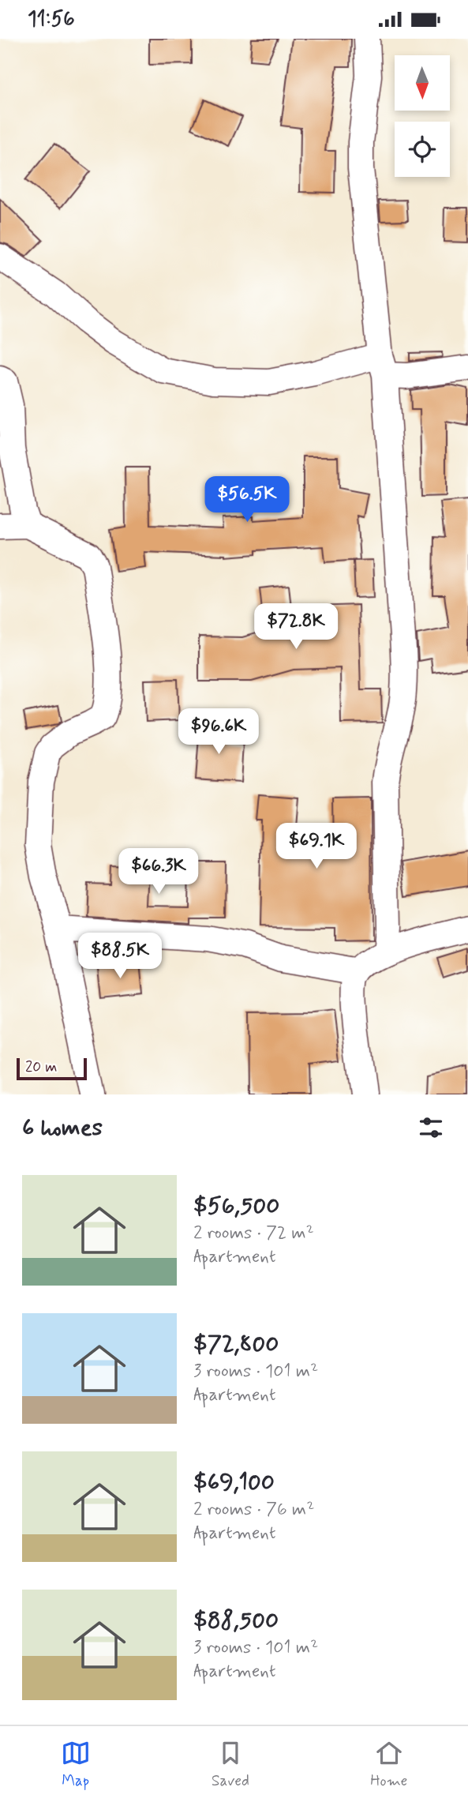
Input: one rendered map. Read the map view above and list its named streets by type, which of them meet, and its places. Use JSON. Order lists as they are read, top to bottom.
{
  "scale_bar": "20 m",
  "north": "bottom",
  "page": {
    "status": "11:56",
    "price": [
      "$56.5K",
      "$72.8K",
      "$96.6K",
      "$69.1K",
      "$66.3K",
      "$88.5K"
    ],
    "scale": "20 m",
    "heading": "6 homes",
    "list": [
      {
        "name": "$56,500",
        "note": "2 rooms · 72 m² · Apartment"
      },
      {
        "name": "$72,800",
        "note": "3 rooms · 101 m² · Apartment"
      },
      {
        "name": "$69,100",
        "note": "2 rooms · 76 m² · Apartment"
      },
      {
        "name": "$88,500",
        "note": "3 rooms · 101 m² · Apartment"
      }
    ],
    "tabs": ["Map", "Saved", "Home"]
  }
}
